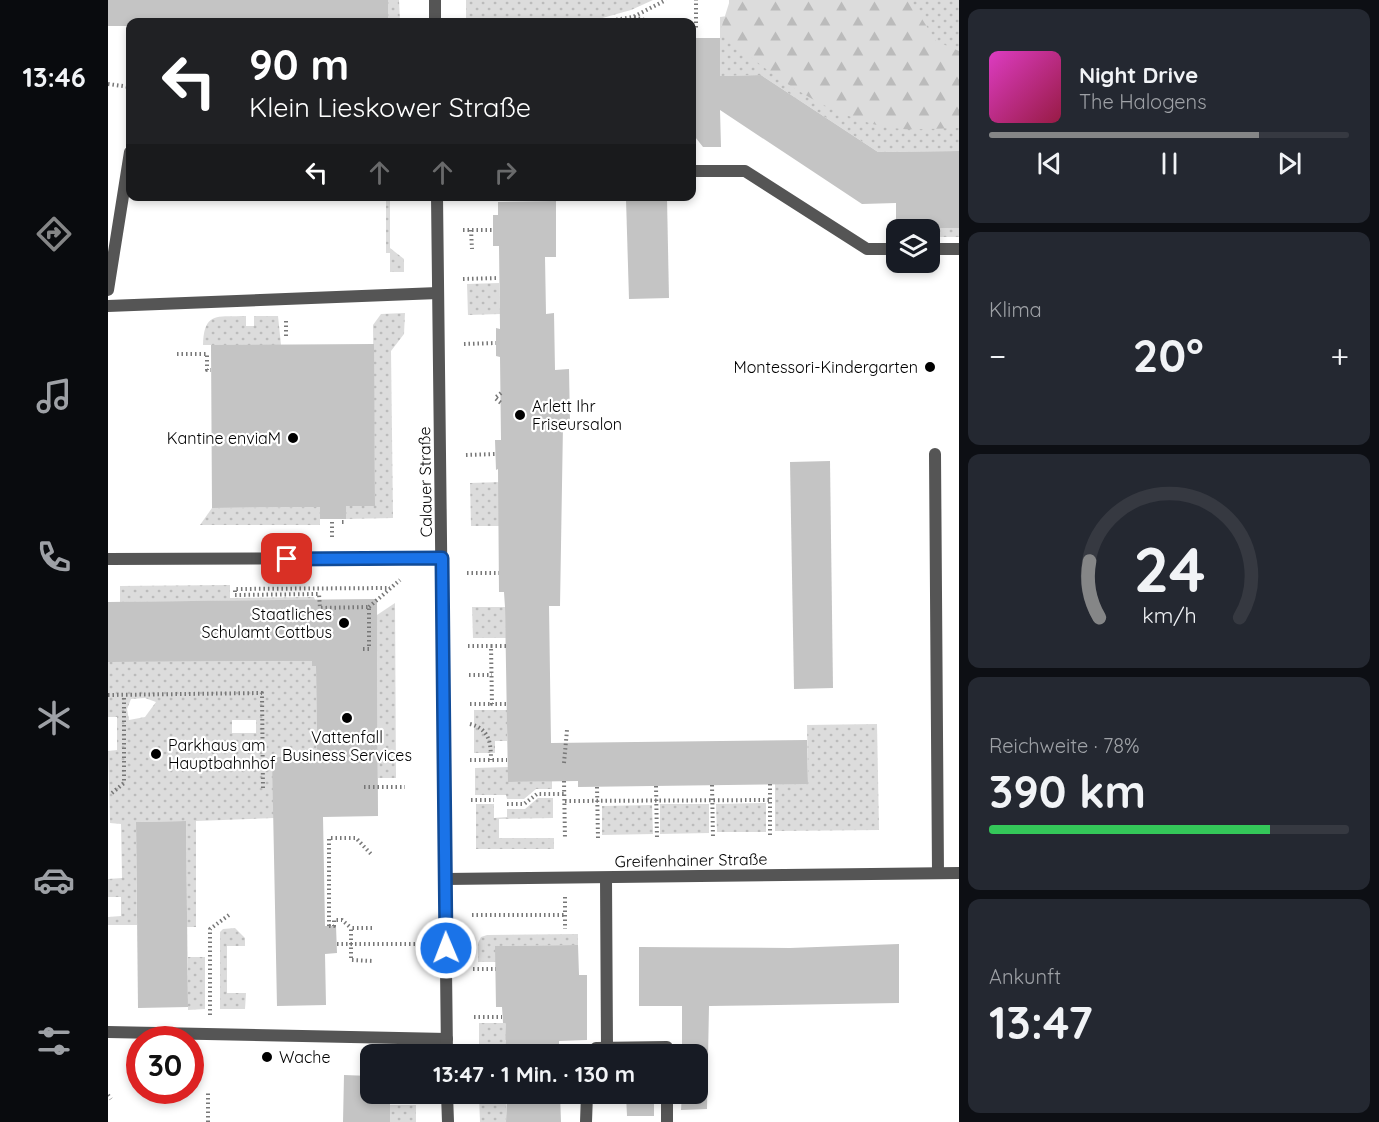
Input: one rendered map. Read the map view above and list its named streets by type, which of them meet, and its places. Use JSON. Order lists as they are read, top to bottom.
{
  "streets": {
    "street": ["Calauer Straße", "Greifenhainer Straße"]
  },
  "crossings": [
    ["Calauer Straße", "Greifenhainer Straße"]
  ],
  "places": [
    "Montessori-Kindergarten",
    "Arlett Ihr Friseursalon",
    "Kantine enviaM",
    "Staatliches Schulamt Cottbus",
    "Vattenfall Business Services",
    "Parkhaus am Hauptbahnhof",
    "Wache"
  ],
  "page": {
    "tabs": "13:46",
    "turn": ["90 m", "Klein Lieskower Straße"],
    "song": ["Night Drive", "The Halogens"],
    "tile": [
      "Klima",
      ["Reichweite · 78%", "390 km"],
      ["Ankunft", "13:47"]
    ],
    "heat": ["−", "20°", "+"],
    "limit": "30",
    "trip": "13:47 · 1 Min. · 130 m",
    "gauge": ["24", "km/h"]
  }
}
